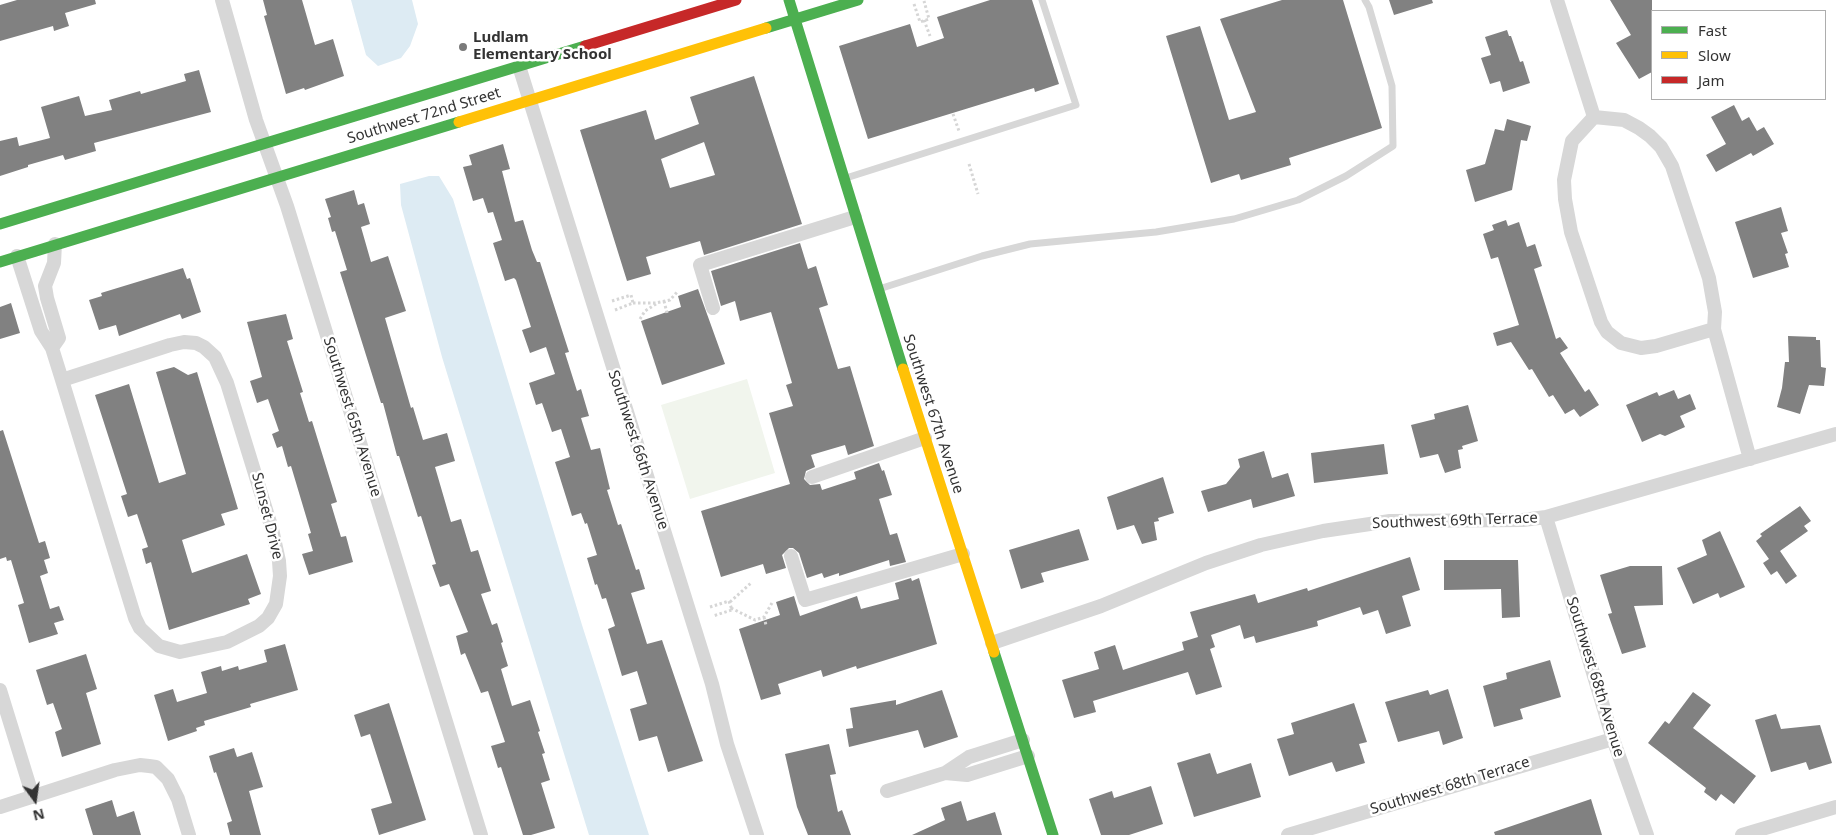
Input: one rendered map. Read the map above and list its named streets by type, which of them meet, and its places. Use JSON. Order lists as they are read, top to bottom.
{
  "streets": {
    "main road": ["Southwest 72nd Street", "Southwest 67th Avenue"],
    "street": [
      "Southwest 65th Avenue",
      "Southwest 66th Avenue",
      "Sunset Drive",
      "Southwest 69th Terrace",
      "Southwest 68th Avenue",
      "Southwest 68th Terrace"
    ]
  },
  "crossings": [
    ["Southwest 72nd Street", "Southwest 67th Avenue"],
    ["Southwest 72nd Street", "Southwest 65th Avenue"],
    ["Southwest 72nd Street", "Southwest 66th Avenue"],
    ["Southwest 67th Avenue", "Southwest 69th Terrace"],
    ["Southwest 69th Terrace", "Southwest 68th Avenue"],
    ["Southwest 68th Avenue", "Southwest 68th Terrace"]
  ],
  "places": ["Ludlam Elementary School"],
  "legend": ["Fast", "Slow", "Jam"],
  "north": "bottom"
}
